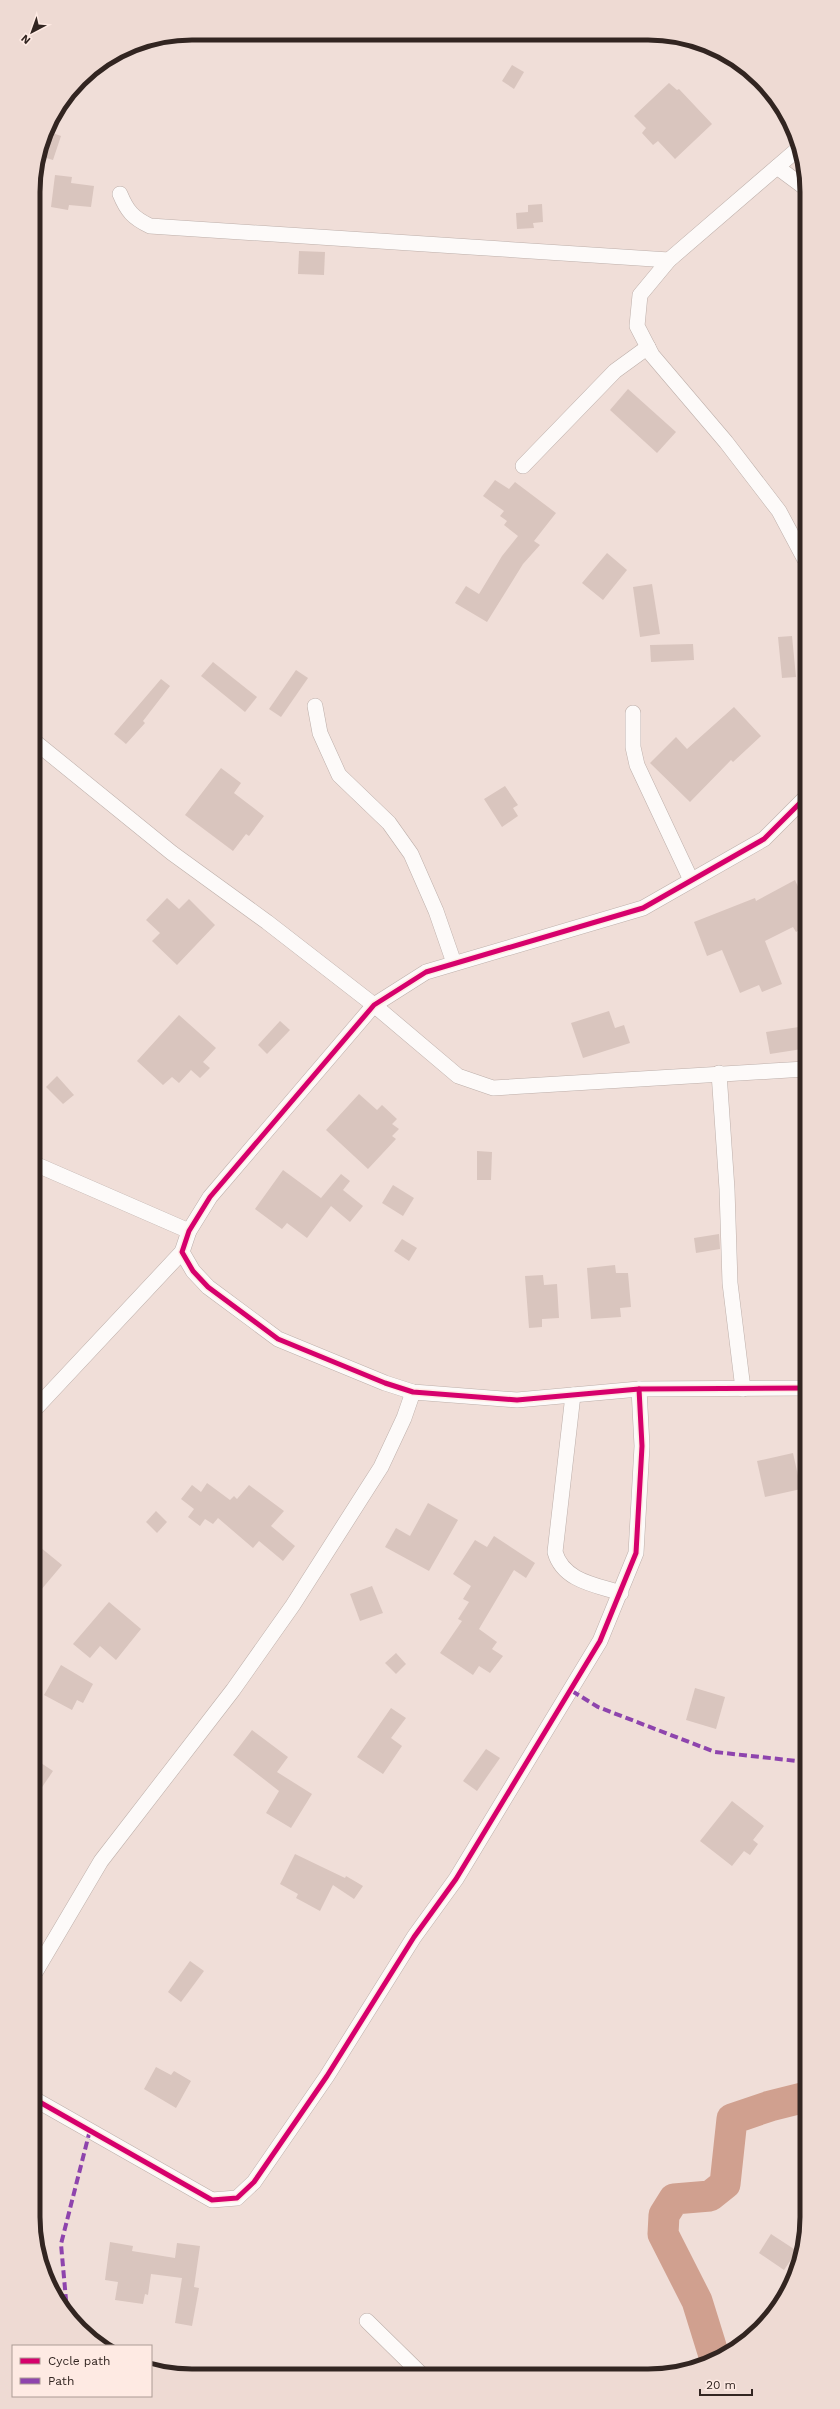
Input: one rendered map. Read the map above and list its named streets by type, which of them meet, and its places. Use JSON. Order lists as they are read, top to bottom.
{
  "legend": ["Cycle path", "Path"],
  "scale_bar": "20 m",
  "north": "bottom left"
}
